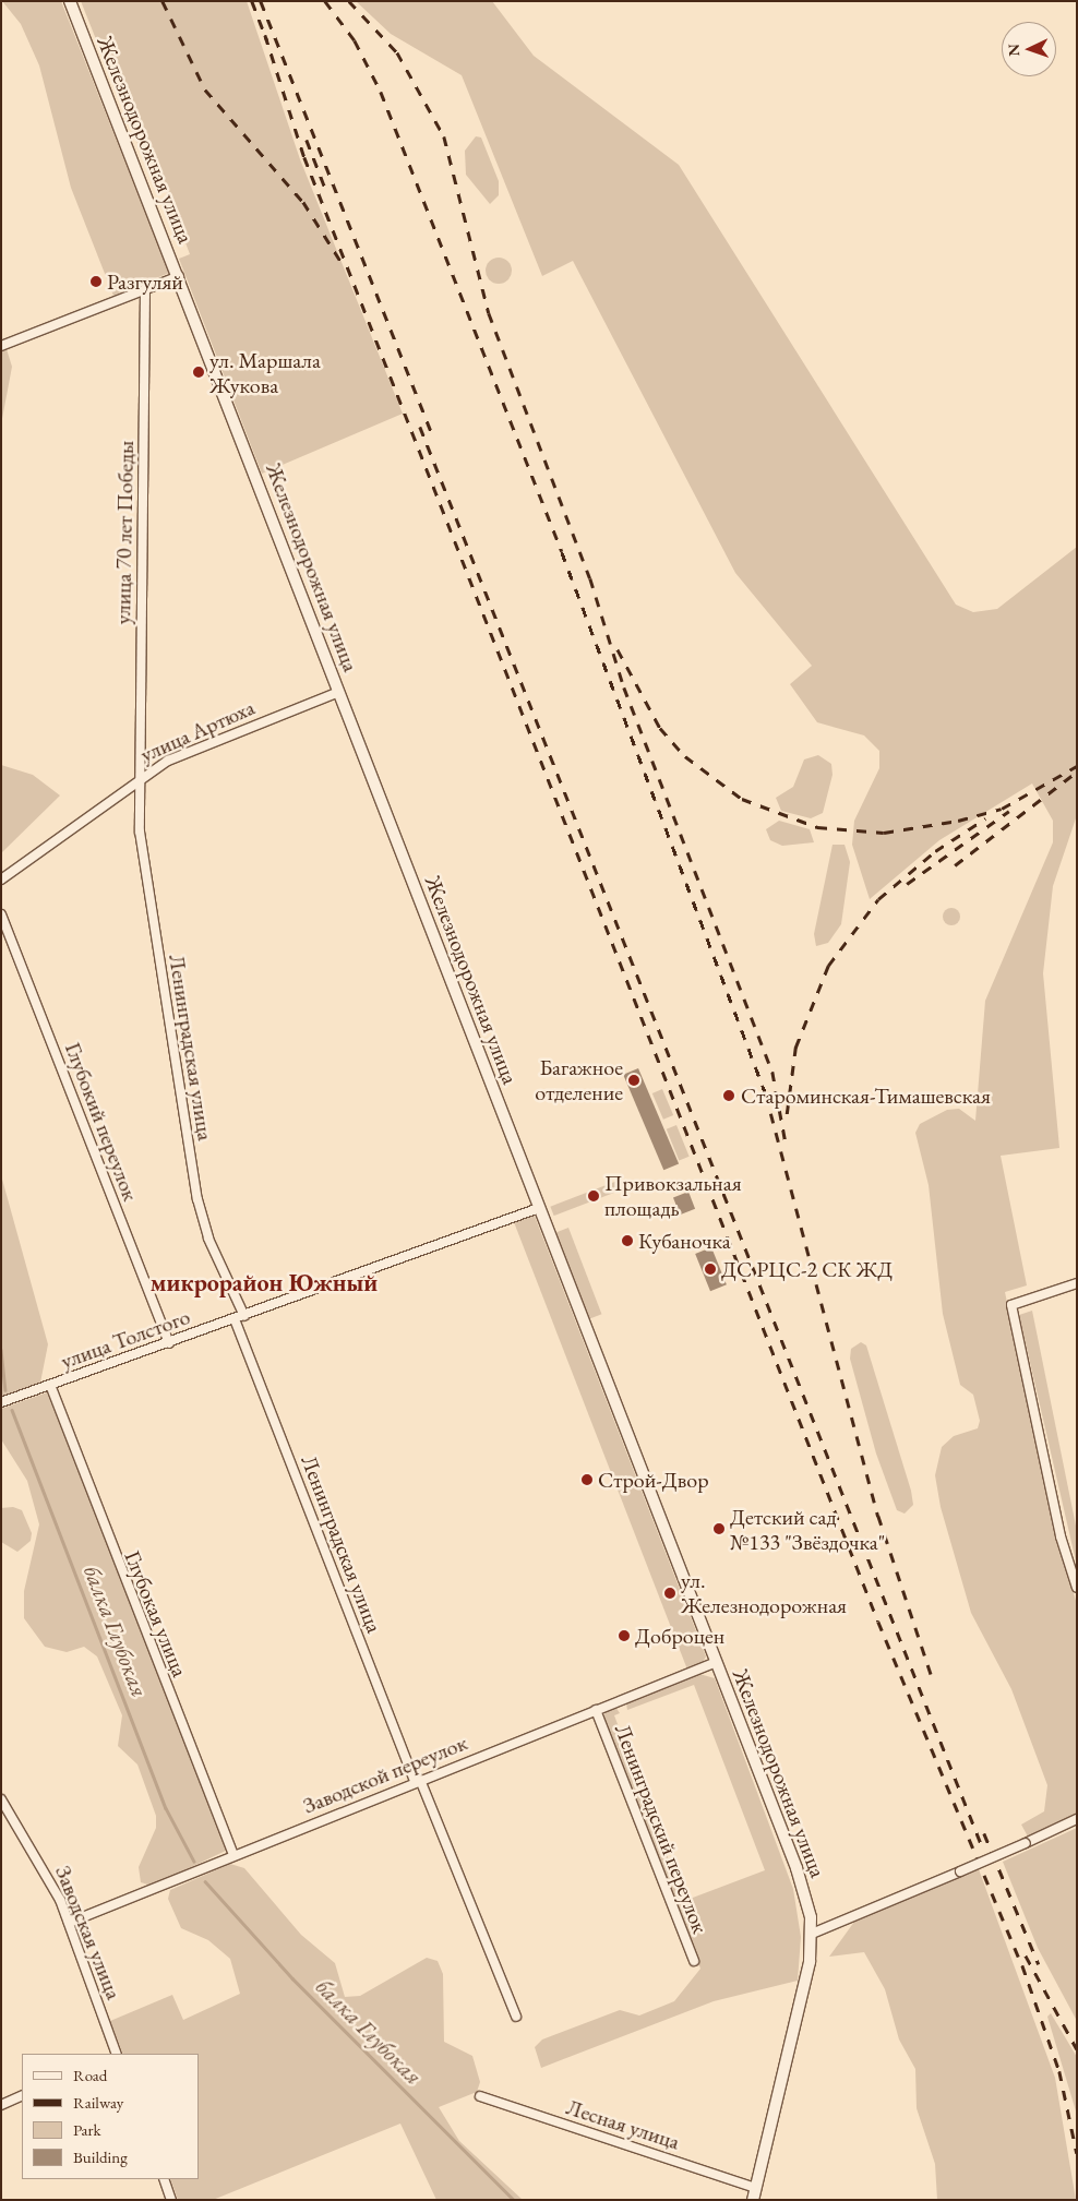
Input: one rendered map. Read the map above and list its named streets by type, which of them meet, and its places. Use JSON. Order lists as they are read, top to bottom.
{
  "streets": {
    "main road": ["Железнодорожная улица"],
    "street": [
      "улица 70 лет Победы",
      "улица Артюха",
      "Ленинградская улица",
      "Глубокий переулок",
      "улица Толстого",
      "Глубокая улица",
      "Заводской переулок",
      "Ленинградский переулок",
      "Заводская улица",
      "Лесная улица"
    ]
  },
  "crossings": [
    ["Железнодорожная улица", "улица Артюха"],
    ["Железнодорожная улица", "улица Толстого"],
    ["Железнодорожная улица", "Заводской переулок"],
    ["Железнодорожная улица", "Лесная улица"],
    ["улица 70 лет Победы", "улица Артюха"],
    ["улица 70 лет Победы", "Ленинградская улица"],
    ["улица Артюха", "Ленинградская улица"],
    ["Ленинградская улица", "улица Толстого"],
    ["Ленинградская улица", "Заводской переулок"],
    ["Глубокий переулок", "улица Толстого"],
    ["улица Толстого", "Глубокая улица"],
    ["Глубокая улица", "Заводской переулок"],
    ["Заводской переулок", "Ленинградский переулок"],
    ["Заводской переулок", "Заводская улица"]
  ],
  "districts": ["микрорайон Южный"],
  "water": ["балка Глубокая"],
  "places": [
    "Разгуляй",
    "ул. Маршала Жукова",
    "Багажное отделение",
    "Староминская-Тимашевская",
    "Привокзальная площадь",
    "Кубаночка",
    "ДС РЦС-2 СК ЖД",
    "Строй-Двор",
    "Детский сад №133 \"Звёздочка\"",
    "ул. Железнодорожная",
    "Доброцен"
  ],
  "legend": [
    "Road",
    "Railway",
    "Park",
    "Building"
  ],
  "north": "left"
}
